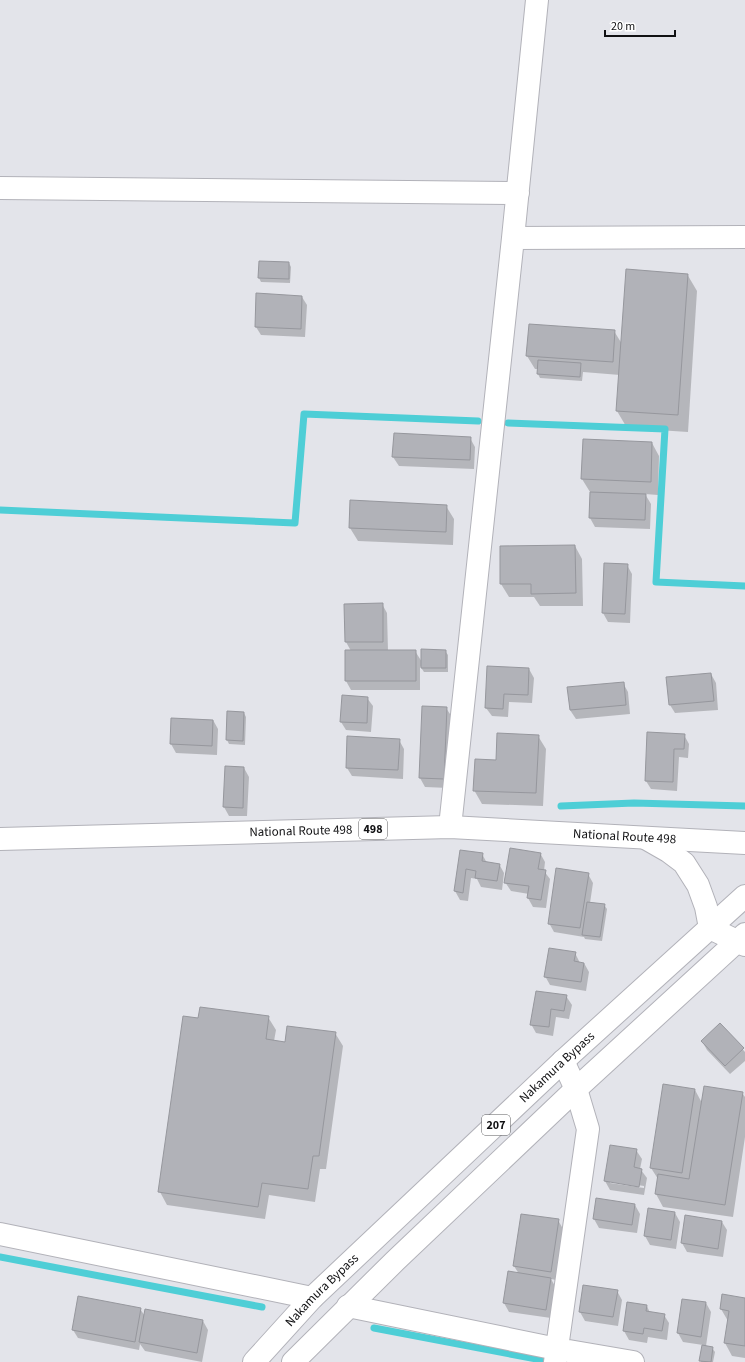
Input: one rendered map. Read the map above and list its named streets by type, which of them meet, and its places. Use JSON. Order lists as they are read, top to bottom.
{
  "streets": {
    "main road": [
      "498",
      "National Route 498",
      "Nakamura Bypass",
      "207"
    ]
  },
  "scale_bar": "20 m"
}
